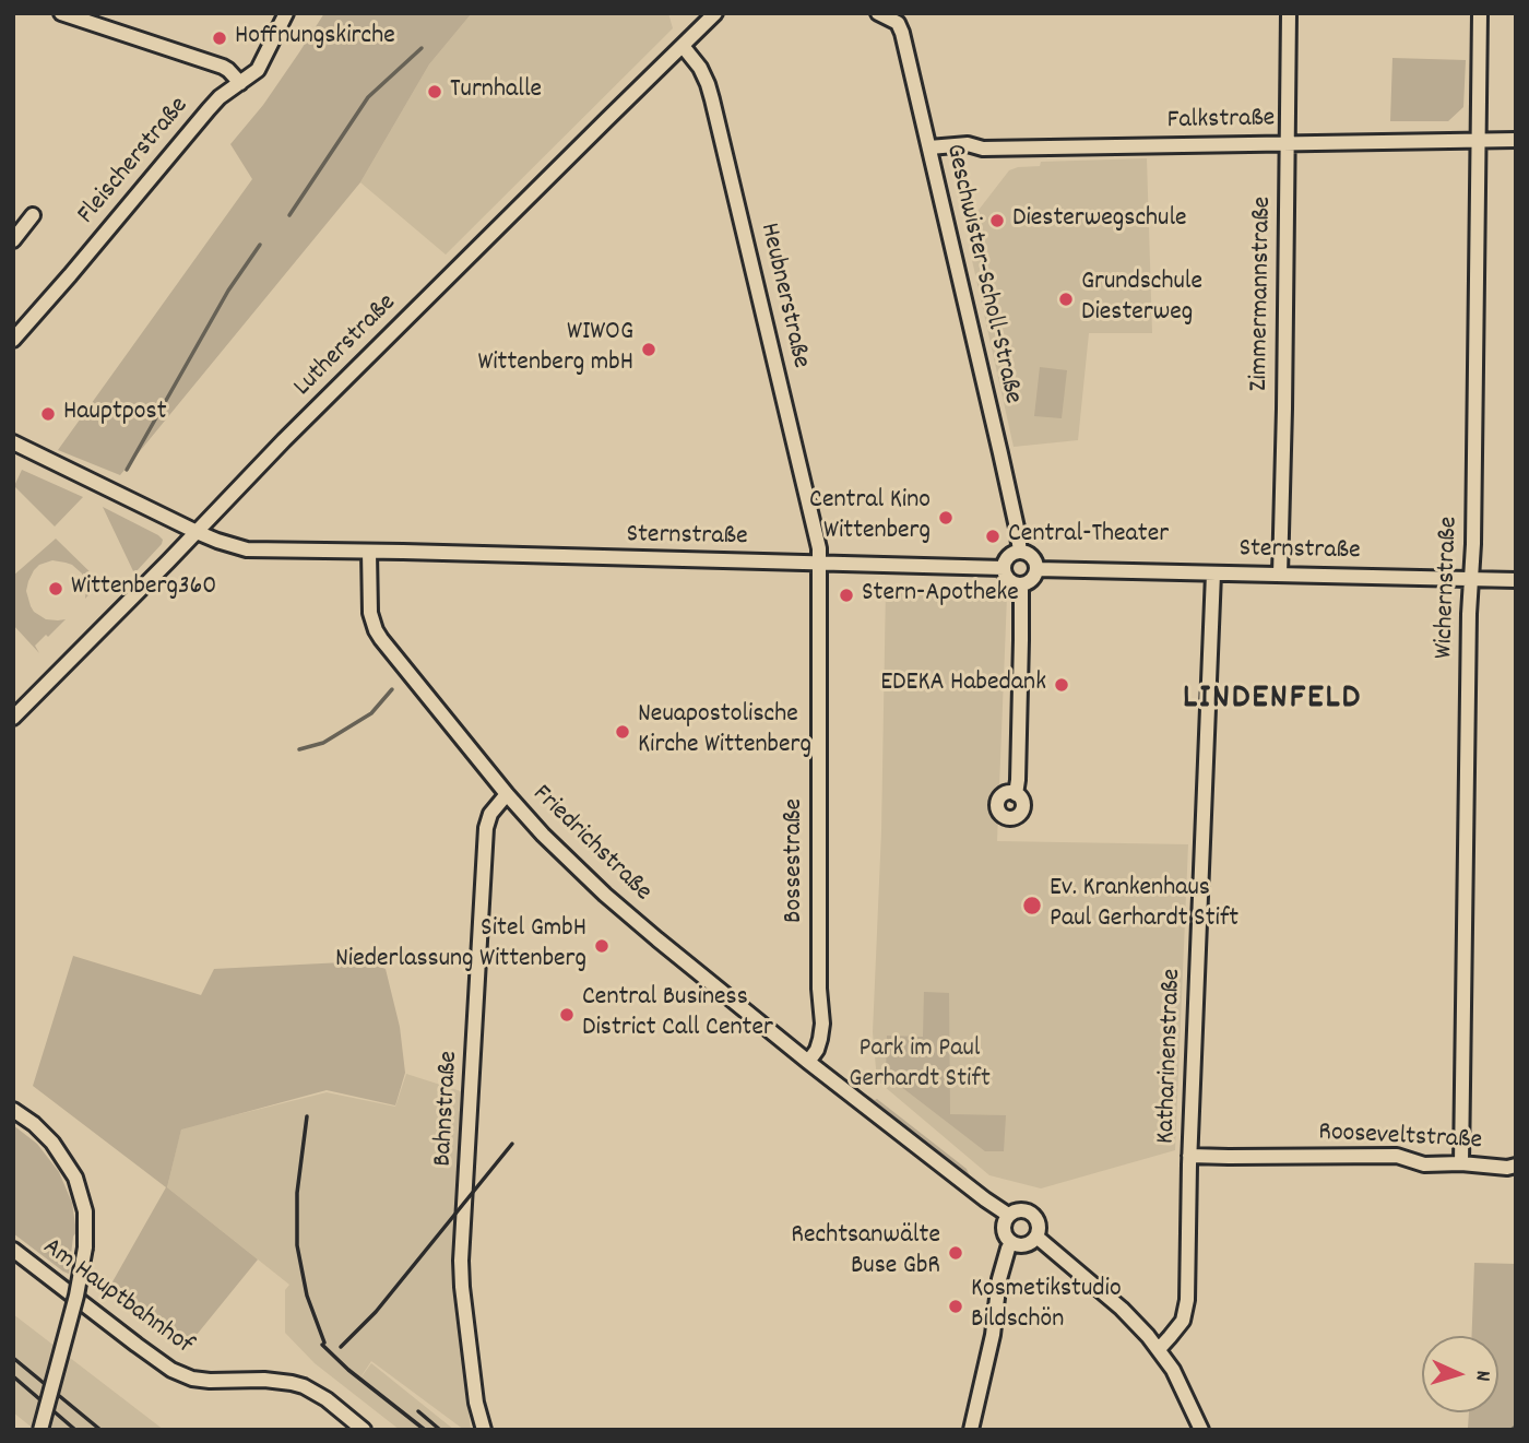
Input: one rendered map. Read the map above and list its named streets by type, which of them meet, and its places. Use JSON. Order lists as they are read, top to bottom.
{
  "streets": {
    "street": [
      "Falkstraße",
      "Fleischerstraße",
      "Geschwister-Scholl-Straße",
      "Zimmermannstraße",
      "Heubnerstraße",
      "Lutherstraße",
      "Sternstraße",
      "Wichernstraße",
      "Friedrichstraße",
      "Bossestraße",
      "Katharinenstraße",
      "Bahnstraße",
      "Rooseveltstraße",
      "Am Hauptbahnhof"
    ]
  },
  "crossings": [
    ["Falkstraße", "Geschwister-Scholl-Straße"],
    ["Falkstraße", "Zimmermannstraße"],
    ["Falkstraße", "Wichernstraße"],
    ["Geschwister-Scholl-Straße", "Sternstraße"],
    ["Zimmermannstraße", "Sternstraße"],
    ["Heubnerstraße", "Lutherstraße"],
    ["Heubnerstraße", "Sternstraße"],
    ["Heubnerstraße", "Bossestraße"],
    ["Sternstraße", "Wichernstraße"],
    ["Sternstraße", "Friedrichstraße"],
    ["Sternstraße", "Bossestraße"],
    ["Sternstraße", "Katharinenstraße"],
    ["Wichernstraße", "Rooseveltstraße"],
    ["Friedrichstraße", "Bossestraße"],
    ["Friedrichstraße", "Katharinenstraße"],
    ["Friedrichstraße", "Bahnstraße"],
    ["Katharinenstraße", "Rooseveltstraße"]
  ],
  "districts": ["LINDENFELD"],
  "parks": ["Park im Paul Gerhardt Stift"],
  "places": [
    "Hoffnungskirche",
    "Turnhalle",
    "Diesterwegschule",
    "Grundschule Diesterweg",
    "WIWOG Wittenberg mbH",
    "Hauptpost",
    "Central Kino Wittenberg",
    "Central-Theater",
    "Wittenberg360",
    "Stern-Apotheke",
    "EDEKA Habedank",
    "Neuapostolische Kirche Wittenberg",
    "Ev. Krankenhaus Paul Gerhardt Stift",
    "Sitel GmbH Niederlassung Wittenberg",
    "Central Business District Call Center",
    "Rechtsanwälte Buse GbR",
    "Kosmetikstudio Bildschön"
  ],
  "north": "right"
}
